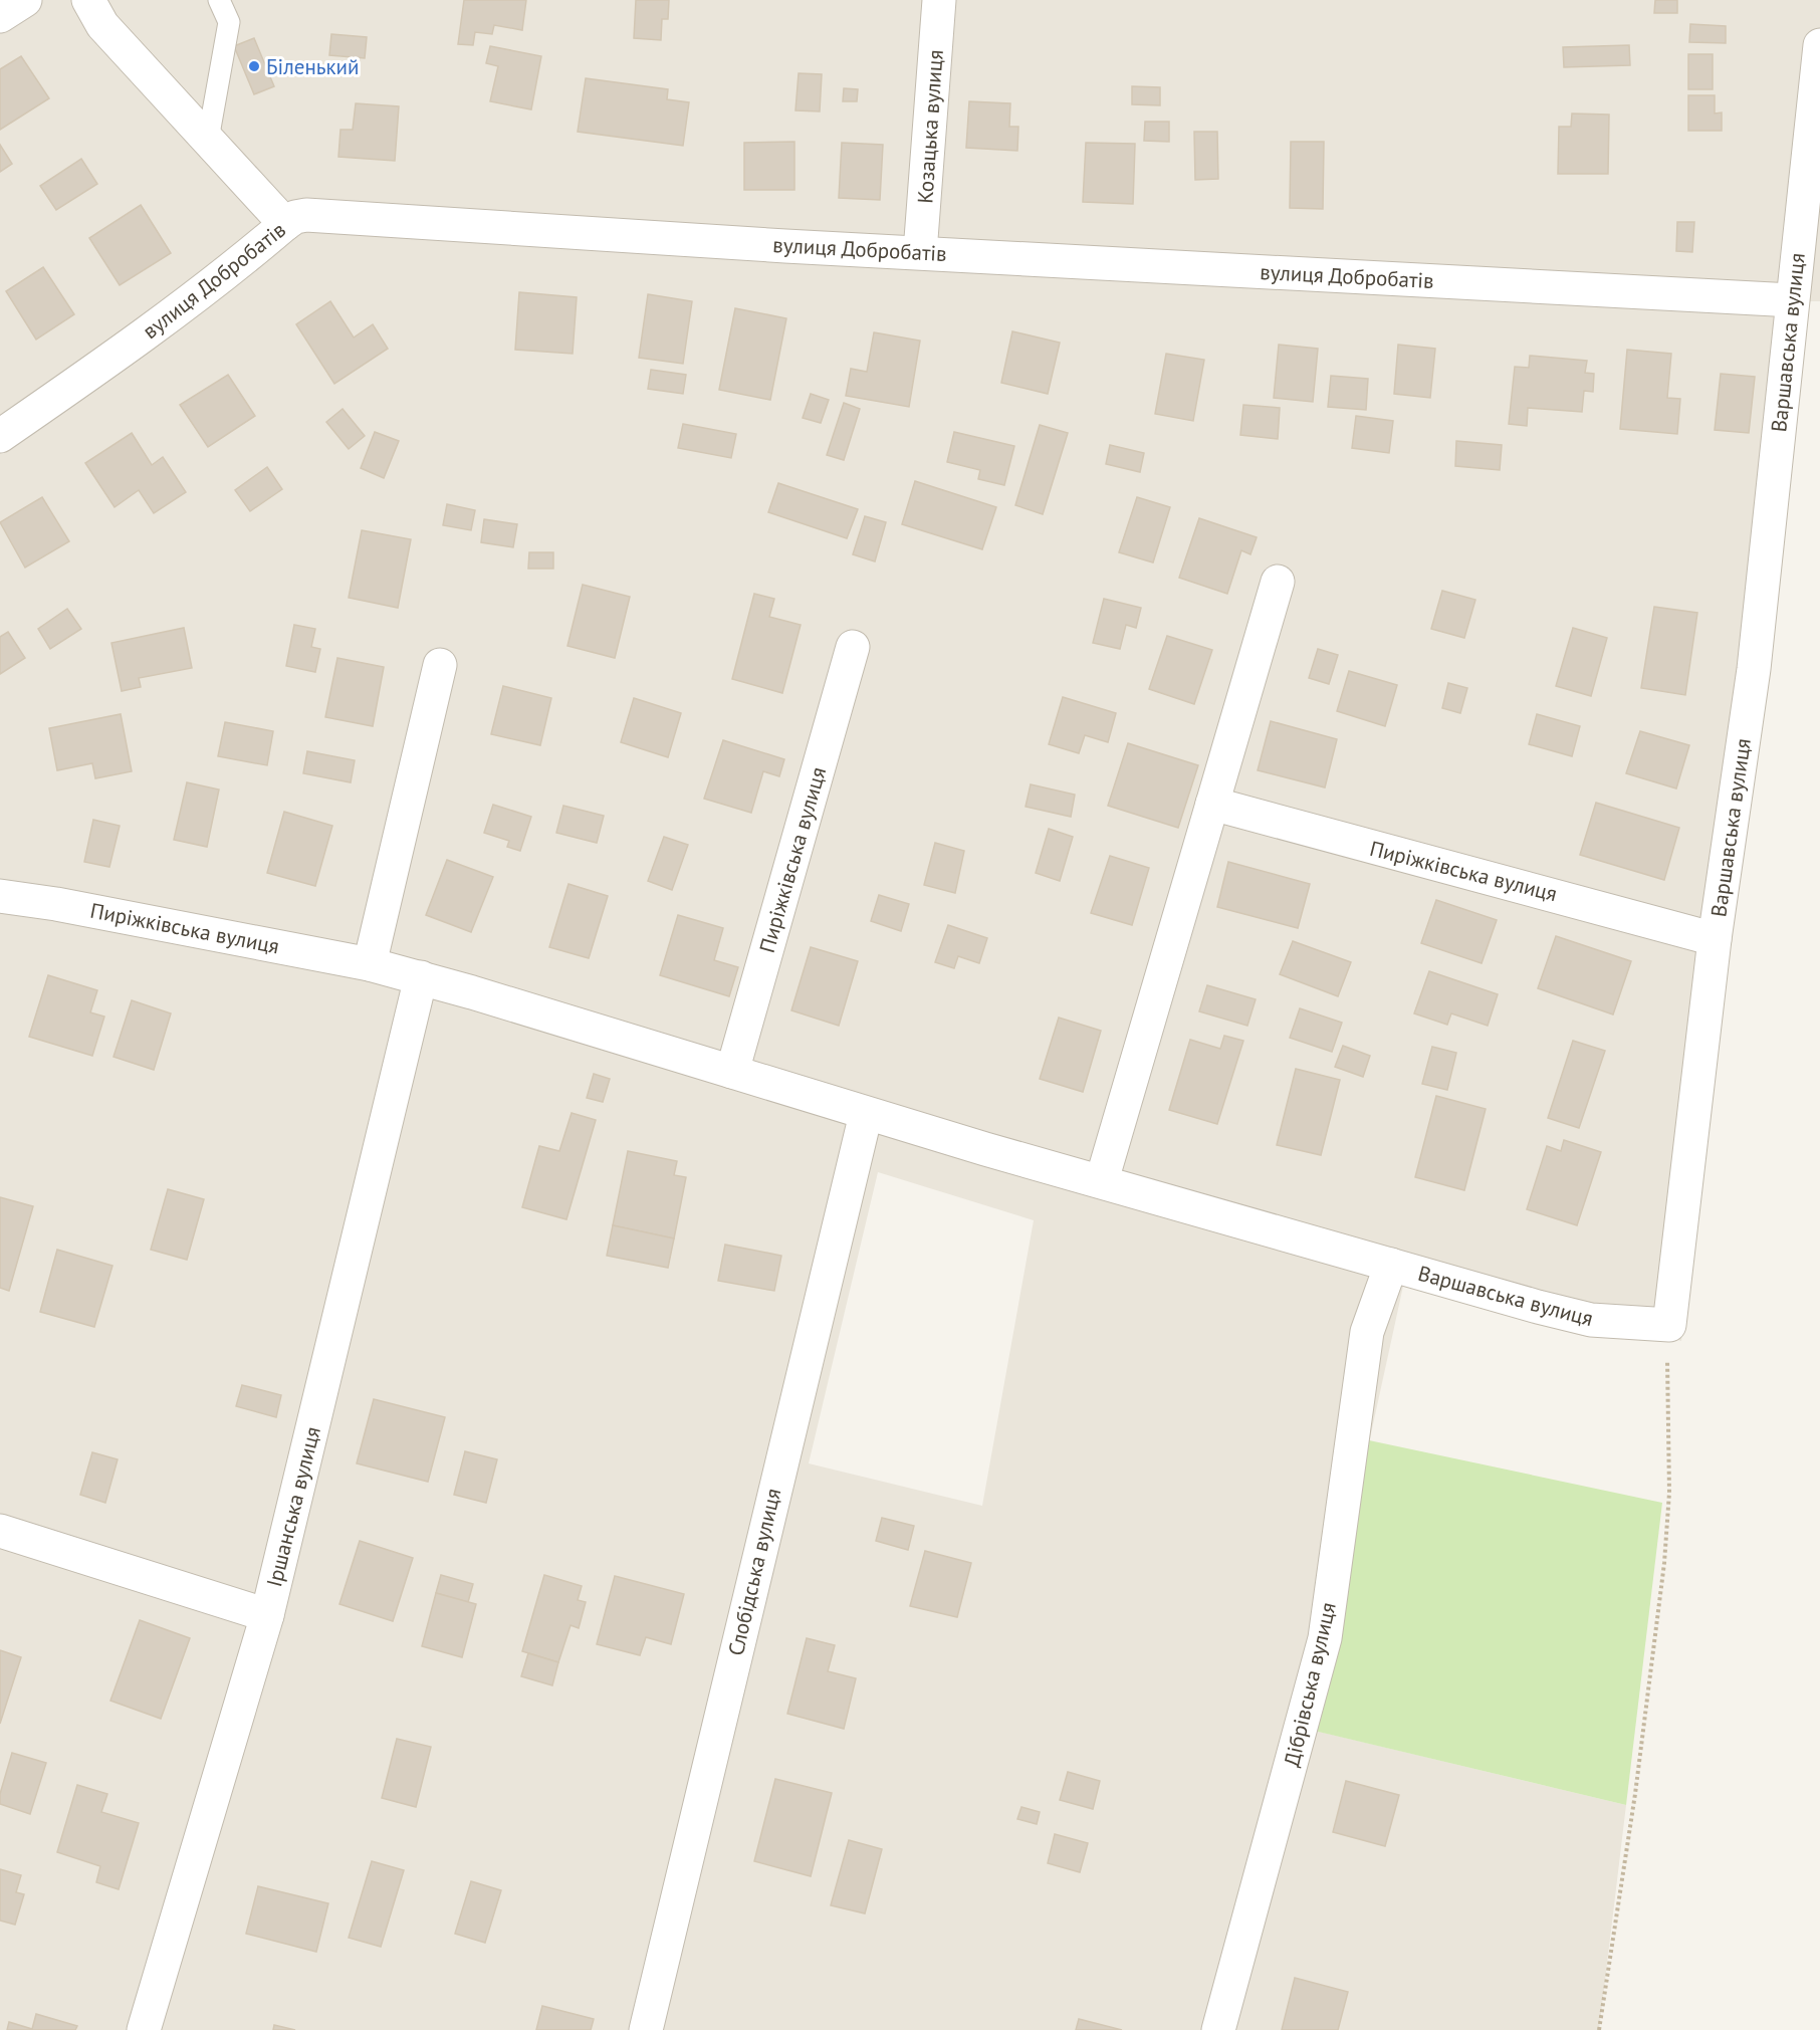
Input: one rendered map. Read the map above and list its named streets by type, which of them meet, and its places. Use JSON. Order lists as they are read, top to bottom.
{
  "streets": {
    "street": [
      "Козацька вулиця",
      "вулиця Добробатів",
      "Варшавська вулиця",
      "Пиріжківська вулиця",
      "Іршанська вулиця",
      "Слобідська вулиця",
      "Дібрівська вулиця"
    ]
  },
  "crossings": [
    ["Козацька вулиця", "вулиця Добробатів"],
    ["вулиця Добробатів", "Варшавська вулиця"],
    ["Варшавська вулиця", "Пиріжківська вулиця"],
    ["Варшавська вулиця", "Дібрівська вулиця"],
    ["Пиріжківська вулиця", "Іршанська вулиця"],
    ["Пиріжківська вулиця", "Слобідська вулиця"],
    ["Пиріжківська вулиця", "Дібрівська вулиця"]
  ],
  "places": ["Біленький"]
}
